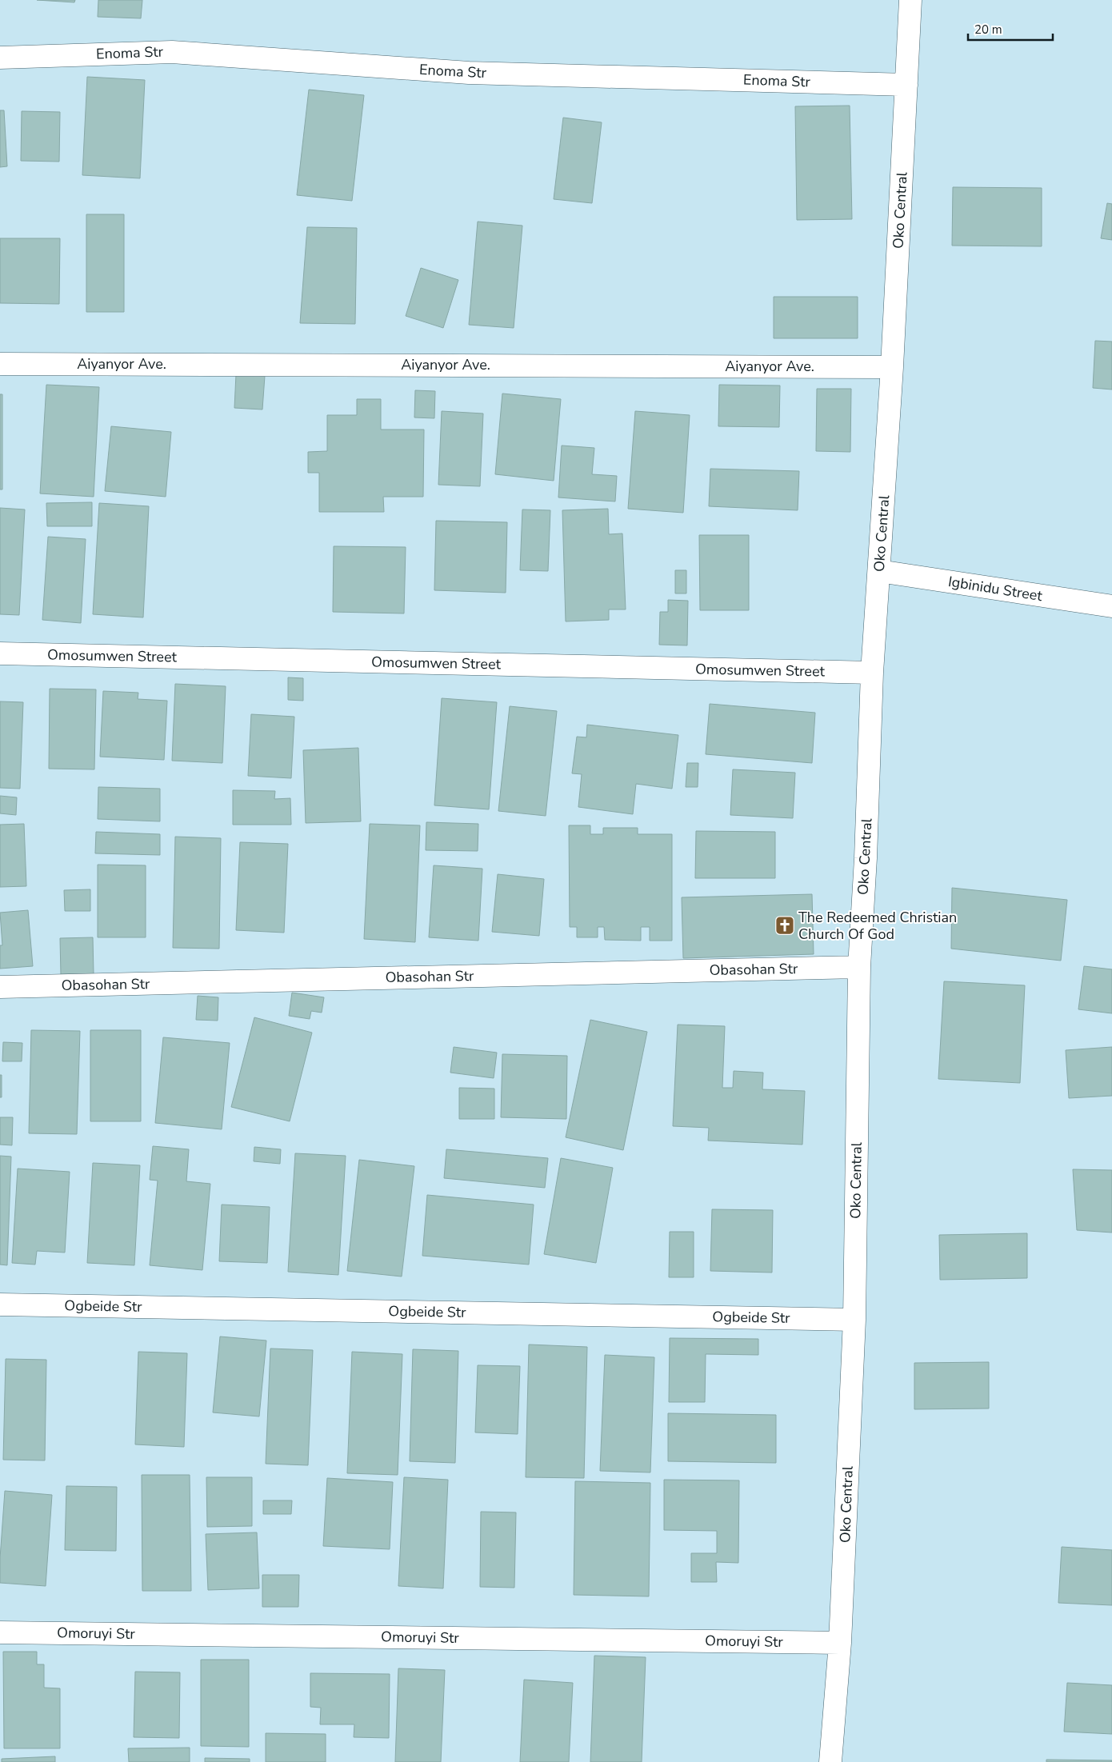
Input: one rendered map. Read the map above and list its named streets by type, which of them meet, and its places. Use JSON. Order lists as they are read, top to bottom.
{
  "streets": {
    "street": [
      "Enoma Str",
      "Oko Central",
      "Aiyanyor Ave.",
      "Igbinidu Street",
      "Omosumwen Street",
      "Obasohan Str",
      "Ogbeide Str",
      "Omoruyi Str"
    ]
  },
  "crossings": [
    ["Enoma Str", "Oko Central"],
    ["Oko Central", "Aiyanyor Ave."],
    ["Oko Central", "Igbinidu Street"],
    ["Oko Central", "Omosumwen Street"],
    ["Oko Central", "Obasohan Str"],
    ["Oko Central", "Ogbeide Str"],
    ["Oko Central", "Omoruyi Str"]
  ],
  "places": {
    "church": ["The Redeemed Christian Church Of God"]
  },
  "scale_bar": "20 m"
}
